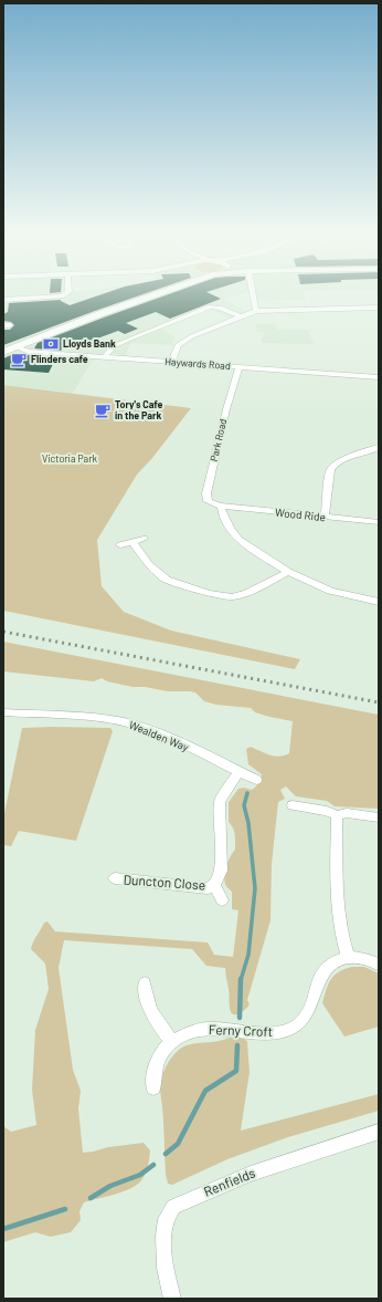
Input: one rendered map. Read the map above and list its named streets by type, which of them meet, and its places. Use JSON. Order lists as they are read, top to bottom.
{
  "streets": {
    "street": [
      "Haywards Road",
      "Park Road",
      "Wood Ride",
      "Wealden Way",
      "Duncton Close",
      "Ferny Croft",
      "Renfields"
    ]
  },
  "crossings": [
    ["Haywards Road", "Park Road"],
    ["Park Road", "Wood Ride"]
  ],
  "parks": ["Victoria Park"],
  "places": {
    "bank": ["Lloyds Bank"],
    "cafe": ["Flinders cafe", "Tory's Cafe in the Park"]
  }
}
